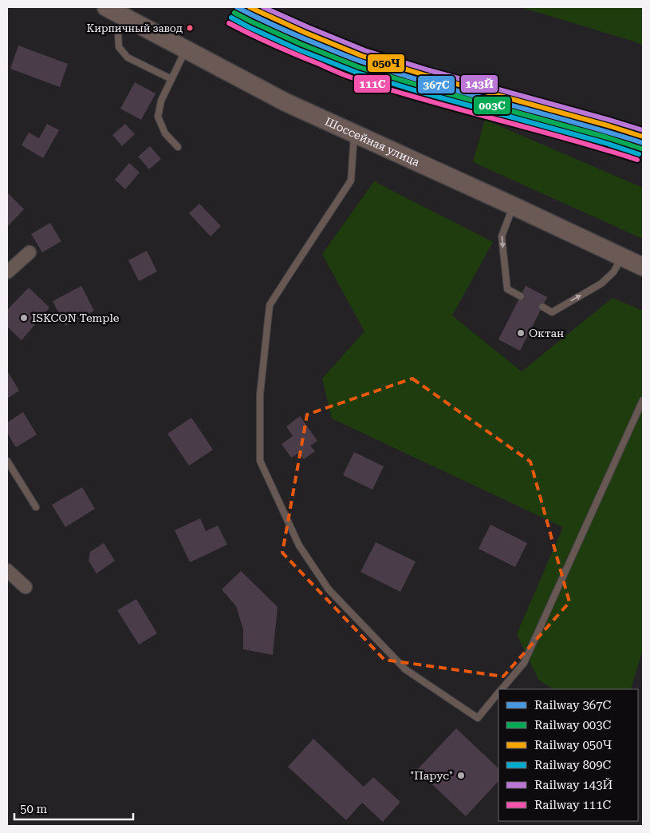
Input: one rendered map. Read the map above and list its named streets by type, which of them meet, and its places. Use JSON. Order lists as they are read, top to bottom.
{
  "streets": {
    "main road": ["Шоссейная улица"]
  },
  "places": [
    "Кирпичный завод",
    "ISKCON Temple",
    "Октан",
    "\"Парус\""
  ],
  "lines": [
    "rail line 367С",
    "rail line 050Ч",
    "rail line 143Й",
    "rail line 003С",
    "rail line 809С",
    "rail line 111С"
  ],
  "legend": [
    "Railway 367С",
    "Railway 003С",
    "Railway 050Ч",
    "Railway 809С",
    "Railway 143Й",
    "Railway 111С"
  ],
  "scale_bar": "50 m"
}
